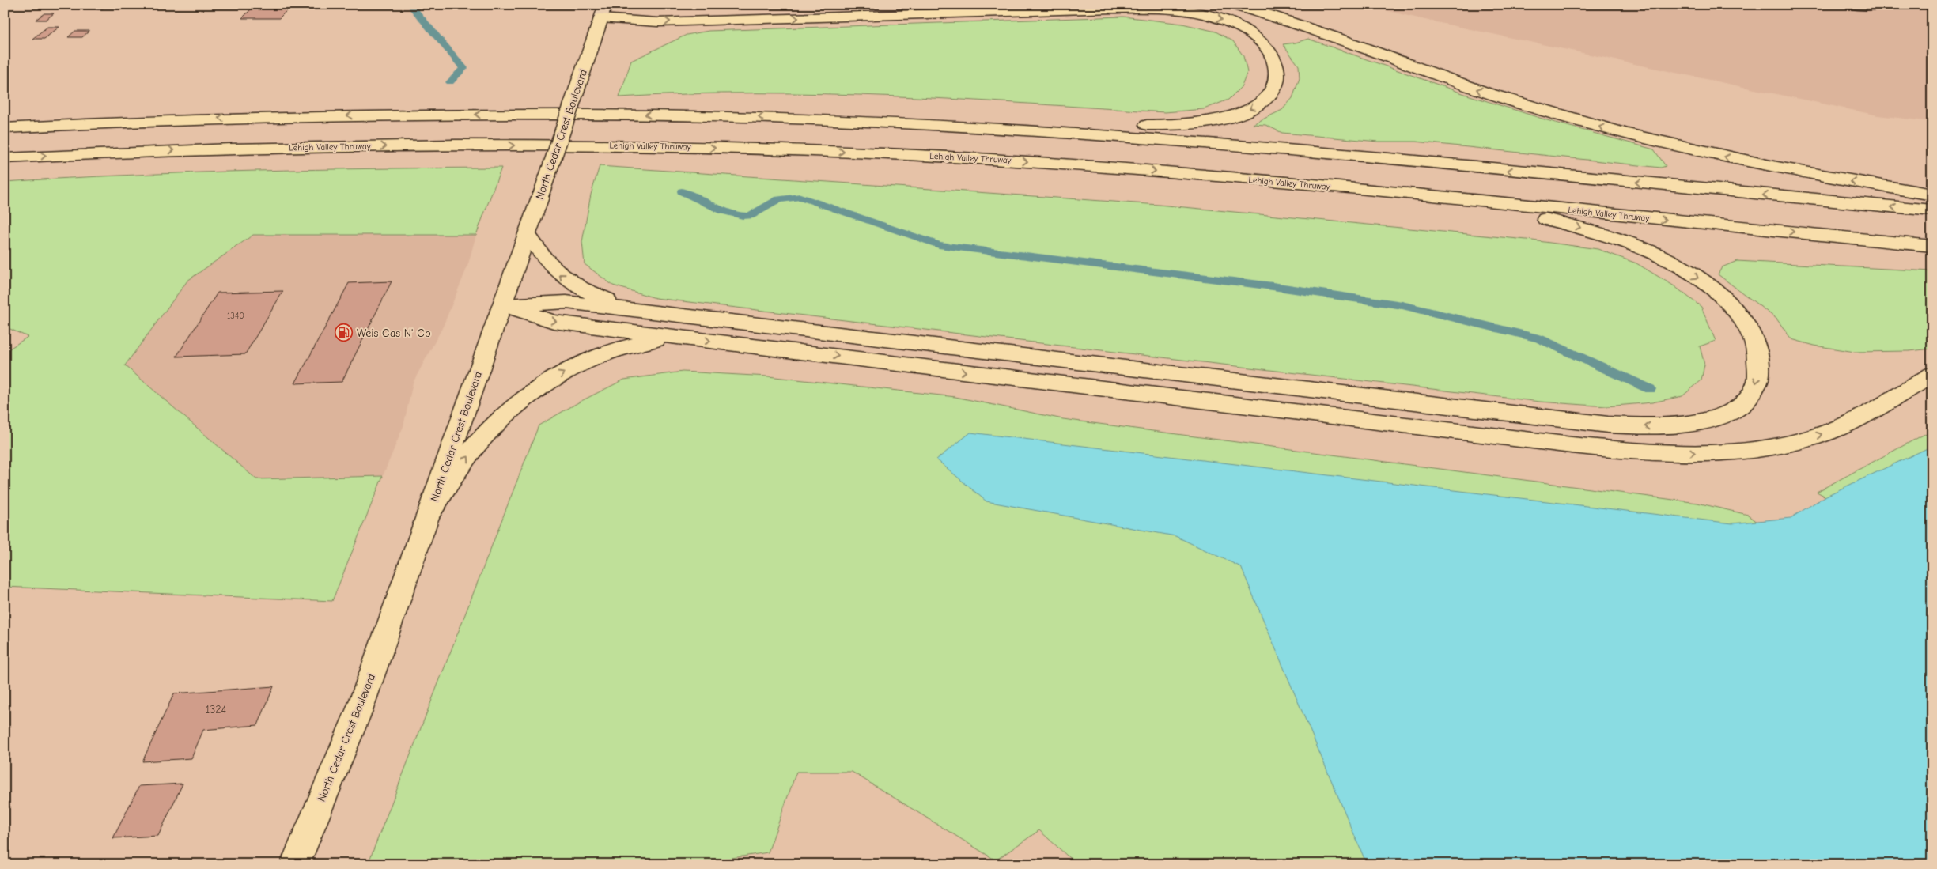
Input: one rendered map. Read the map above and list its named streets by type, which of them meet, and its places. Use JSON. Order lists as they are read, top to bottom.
{
  "streets": {
    "main road": ["North Cedar Crest Boulevard", "Lehigh Valley Thruway"]
  },
  "places": {
    "fuel station": ["Weis Gas N' Go"]
  },
  "house_numbers": ["1340", "1324"]
}
